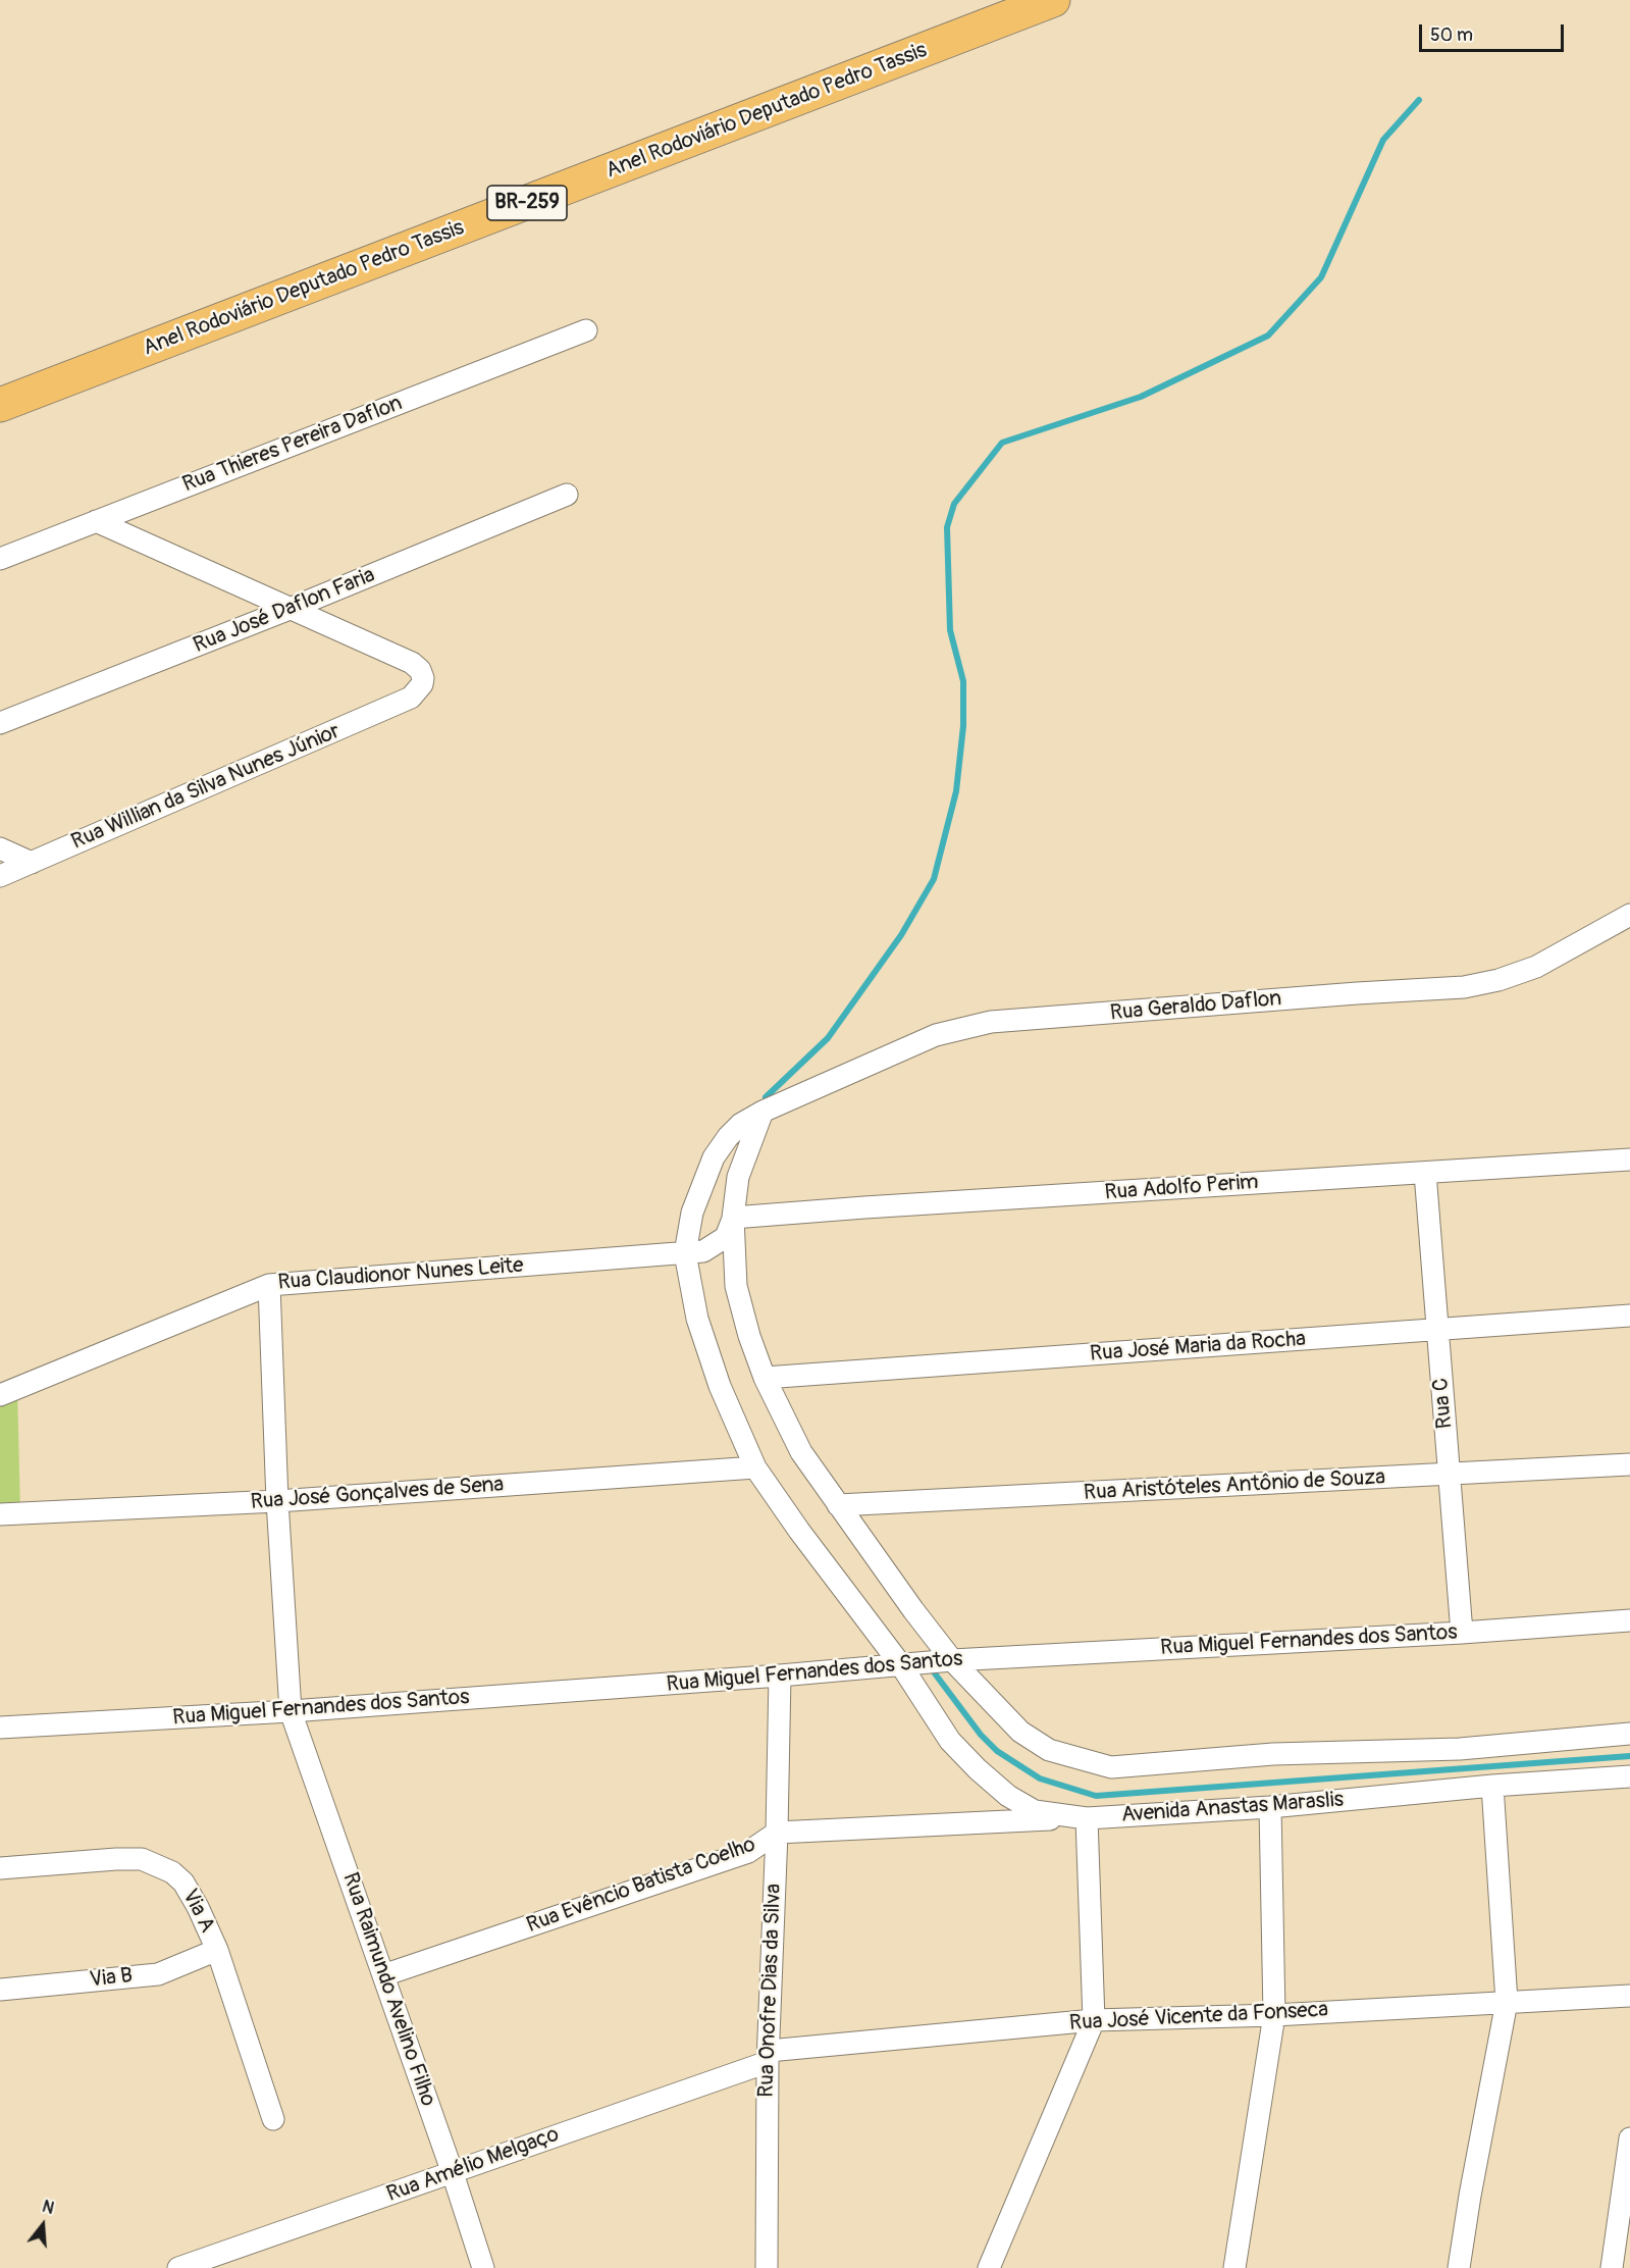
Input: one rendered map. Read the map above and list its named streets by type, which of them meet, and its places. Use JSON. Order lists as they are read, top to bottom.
{
  "streets": {
    "highway": ["Anel Rodoviário Deputado Pedro Tassis", "BR-259"],
    "street": [
      "Rua Thieres Pereira Daflon",
      "Rua José Daflon Faria",
      "Rua Willian da Silva Nunes Júnior",
      "Rua Geraldo Daflon",
      "Rua Adolfo Perim",
      "Rua Claudionor Nunes Leite",
      "Rua José Maria da Rocha",
      "Rua C",
      "Rua Aristóteles Antônio de Souza",
      "Rua José Gonçalves de Sena",
      "Rua Miguel Fernandes dos Santos",
      "Avenida Anastas Maraslis",
      "Rua Evêncio Batista Coelho",
      "Via A",
      "Via B",
      "Rua Raimundo Avelino Filho",
      "Rua Onofre Dias da Silva",
      "Rua José Vicente da Fonseca",
      "Rua Amélio Melgaço"
    ]
  },
  "crossings": [
    ["Rua José Daflon Faria", "Rua Willian da Silva Nunes Júnior"],
    ["Rua Geraldo Daflon", "Rua Claudionor Nunes Leite"],
    ["Rua Geraldo Daflon", "Avenida Anastas Maraslis"],
    ["Rua Adolfo Perim", "Rua Claudionor Nunes Leite"],
    ["Rua Adolfo Perim", "Rua C"],
    ["Rua Claudionor Nunes Leite", "Avenida Anastas Maraslis"],
    ["Rua Claudionor Nunes Leite", "Rua Raimundo Avelino Filho"],
    ["Rua José Maria da Rocha", "Rua C"],
    ["Rua C", "Rua Aristóteles Antônio de Souza"],
    ["Rua C", "Rua Miguel Fernandes dos Santos"],
    ["Rua José Gonçalves de Sena", "Avenida Anastas Maraslis"],
    ["Rua José Gonçalves de Sena", "Rua Raimundo Avelino Filho"],
    ["Rua Miguel Fernandes dos Santos", "Avenida Anastas Maraslis"],
    ["Rua Miguel Fernandes dos Santos", "Rua Raimundo Avelino Filho"],
    ["Rua Miguel Fernandes dos Santos", "Rua Onofre Dias da Silva"],
    ["Avenida Anastas Maraslis", "Rua Evêncio Batista Coelho"],
    ["Rua Evêncio Batista Coelho", "Rua Raimundo Avelino Filho"],
    ["Rua Evêncio Batista Coelho", "Rua Onofre Dias da Silva"],
    ["Via A", "Via B"],
    ["Rua Raimundo Avelino Filho", "Rua Amélio Melgaço"],
    ["Rua Onofre Dias da Silva", "Rua José Vicente da Fonseca"],
    ["Rua Onofre Dias da Silva", "Rua Amélio Melgaço"],
    ["Rua José Vicente da Fonseca", "Rua Amélio Melgaço"]
  ],
  "scale_bar": "50 m",
  "north": "top"
}
